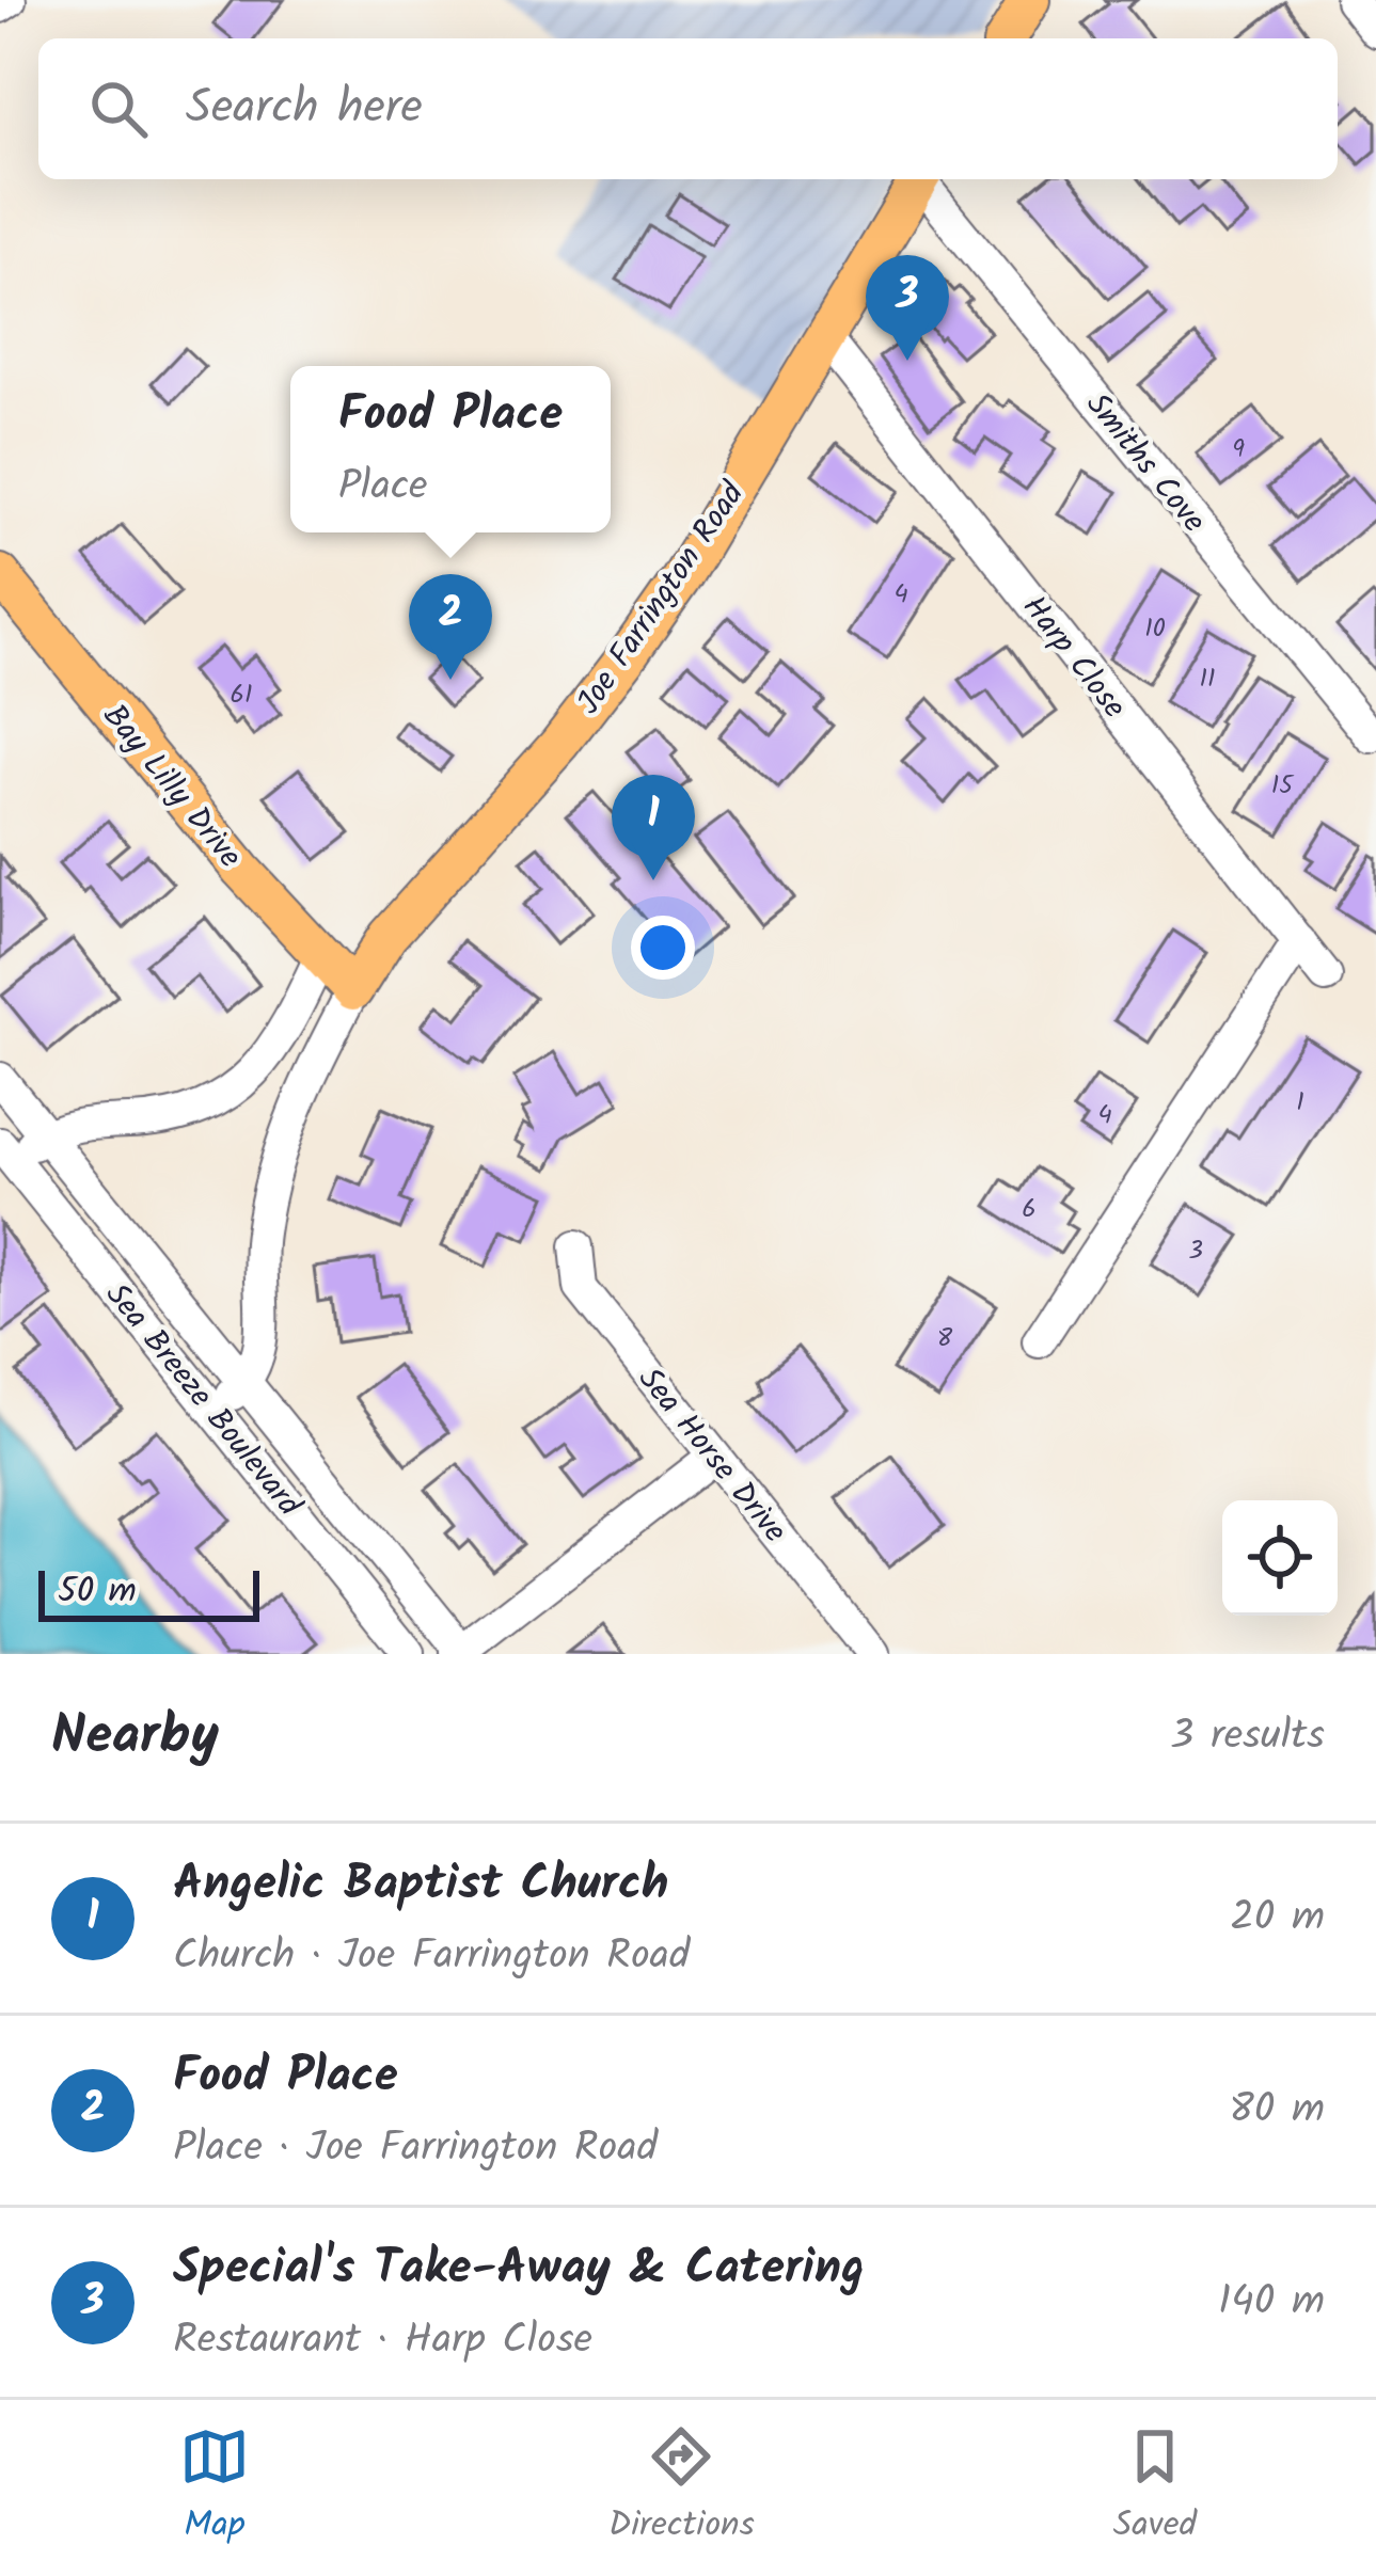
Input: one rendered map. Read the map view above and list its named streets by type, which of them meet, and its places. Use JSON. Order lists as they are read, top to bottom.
{
  "streets": {
    "main road": ["Joe Farrington Road", "Bay Lilly Drive"],
    "street": [
      "Smiths Cove",
      "Harp Close",
      "Sea Breeze Boulevard",
      "Sea Horse Drive"
    ]
  },
  "crossings": [
    ["Joe Farrington Road", "Harp Close"],
    ["Joe Farrington Road", "Bay Lilly Drive"],
    ["Joe Farrington Road", "Sea Breeze Boulevard"],
    ["Bay Lilly Drive", "Sea Breeze Boulevard"]
  ],
  "house_numbers": [
    "9",
    "4",
    "10",
    "11",
    "61",
    "15",
    "1",
    "4",
    "6",
    "3",
    "8"
  ],
  "scale_bar": "50 m",
  "page": {
    "search": "Search here",
    "pins": ["3", "2", "1"],
    "popup": ["Food Place", "Place"],
    "scale": "50 m",
    "heading": ["Nearby", "3 results"],
    "list": [
      {
        "mark": "1",
        "name": "Angelic Baptist Church",
        "note": "Church · Joe Farrington Road",
        "value": "20 m"
      },
      {
        "mark": "2",
        "name": "Food Place",
        "note": "Place · Joe Farrington Road",
        "value": "80 m"
      },
      {
        "mark": "3",
        "name": "Special's Take-Away & Catering",
        "note": "Restaurant · Harp Close",
        "value": "140 m"
      }
    ],
    "nav": ["Map", "Directions", "Saved"]
  }
}
